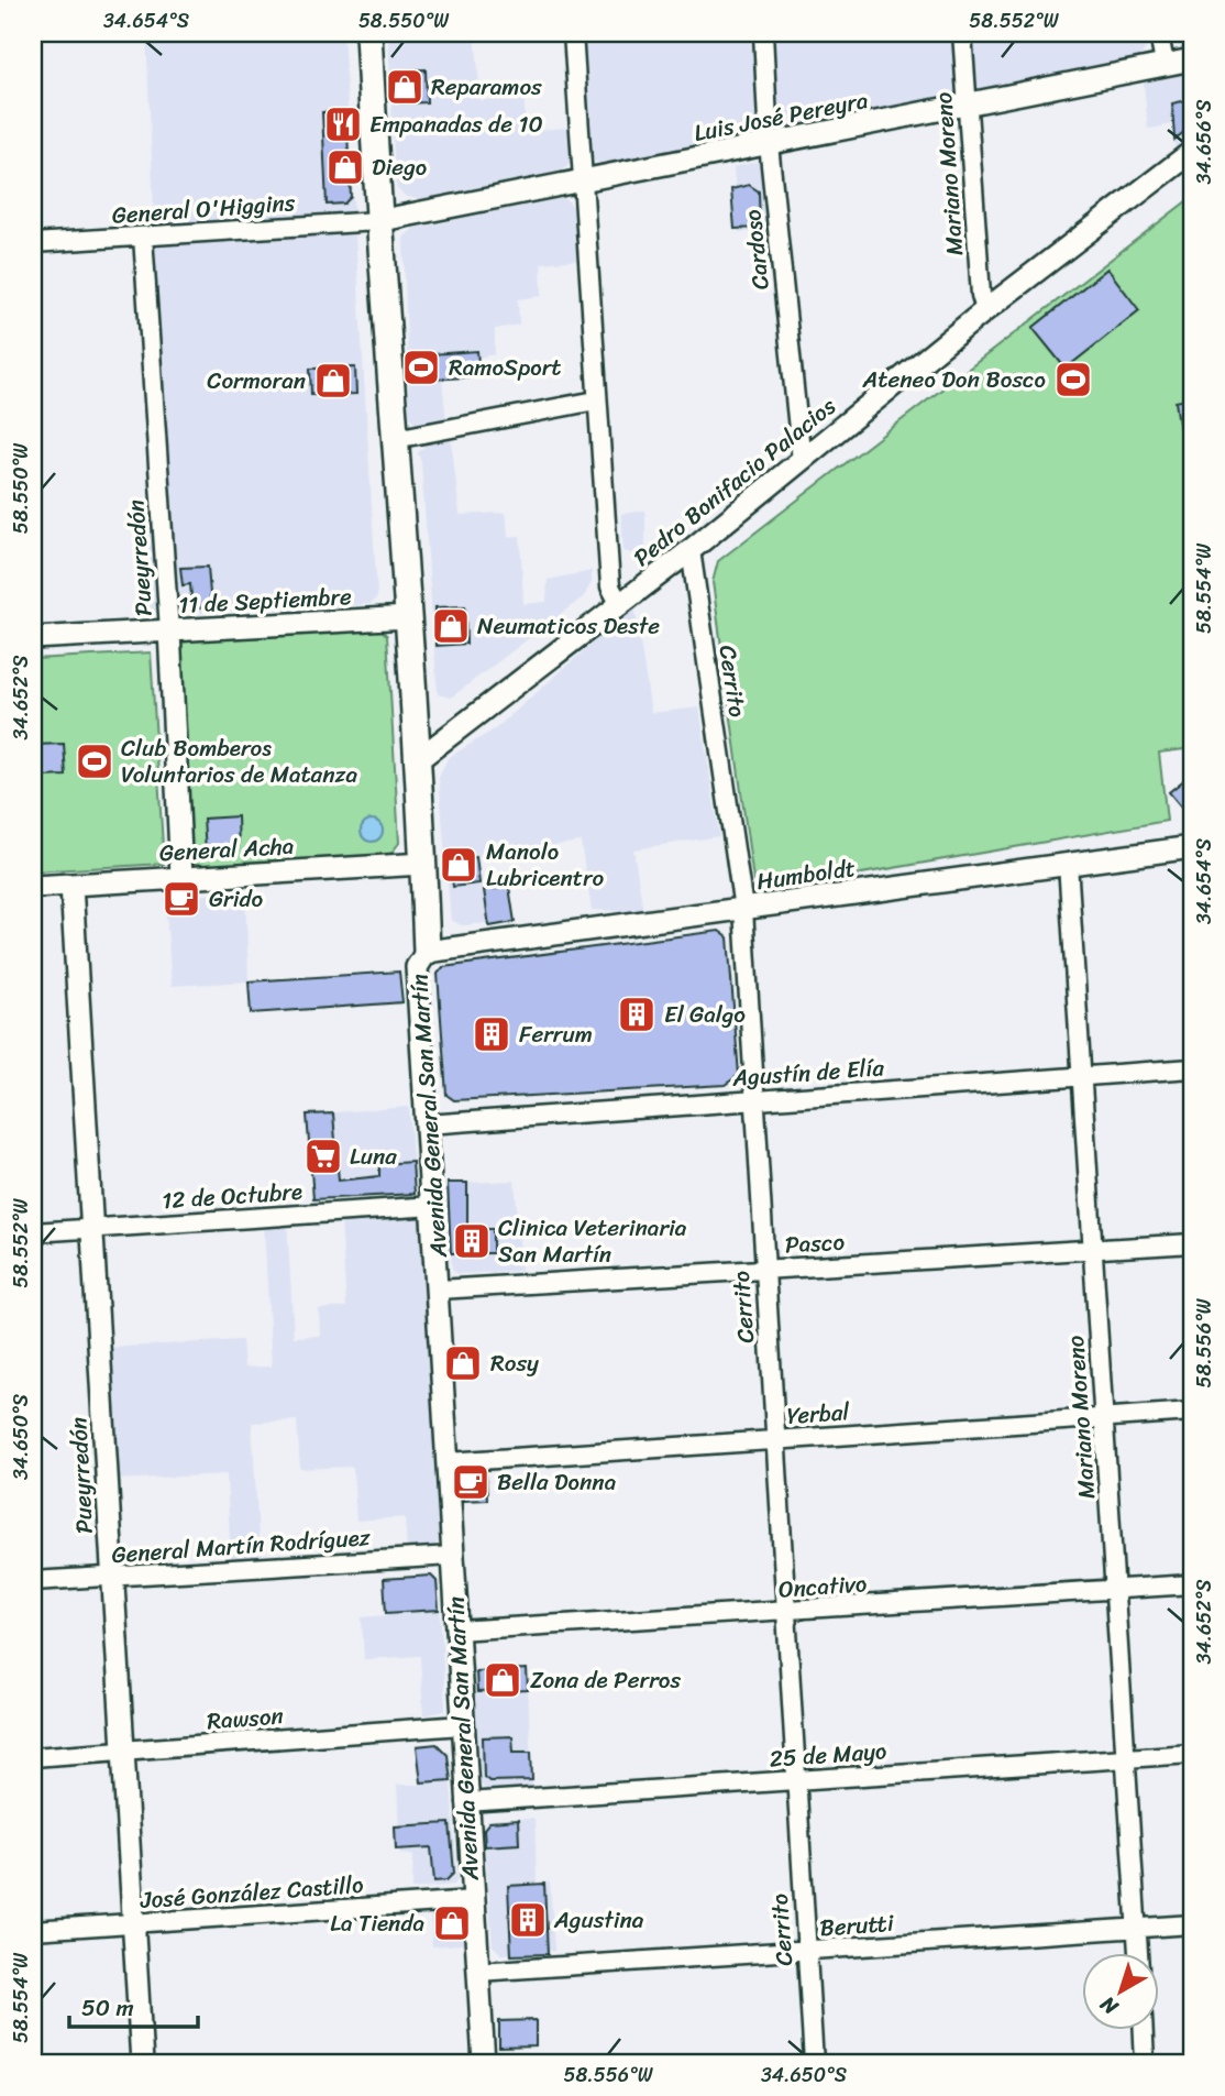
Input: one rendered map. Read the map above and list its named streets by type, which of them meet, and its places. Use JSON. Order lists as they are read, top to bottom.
{
  "streets": {
    "main road": ["Avenida General San Martín"],
    "street": [
      "Luis José Pereyra",
      "Mariano Moreno",
      "General O'Higgins",
      "Cardoso",
      "Pedro Bonifacio Palacios",
      "Pueyrredón",
      "11 de Septiembre",
      "Cerrito",
      "General Acha",
      "Humboldt",
      "Agustín de Elía",
      "12 de Octubre",
      "Pasco",
      "Yerbal",
      "General Martín Rodríguez",
      "Oncativo",
      "Rawson",
      "25 de Mayo",
      "José González Castillo",
      "Berutti"
    ]
  },
  "crossings": [
    ["Luis José Pereyra", "Mariano Moreno"],
    ["Luis José Pereyra", "General O'Higgins"],
    ["Luis José Pereyra", "Cardoso"],
    ["Luis José Pereyra", "Avenida General San Martín"],
    ["Mariano Moreno", "Pedro Bonifacio Palacios"],
    ["Mariano Moreno", "Humboldt"],
    ["Mariano Moreno", "Agustín de Elía"],
    ["Mariano Moreno", "Pasco"],
    ["Mariano Moreno", "Yerbal"],
    ["Mariano Moreno", "Oncativo"],
    ["Mariano Moreno", "25 de Mayo"],
    ["Mariano Moreno", "Berutti"],
    ["General O'Higgins", "Pueyrredón"],
    ["General O'Higgins", "Avenida General San Martín"],
    ["Cardoso", "Pedro Bonifacio Palacios"],
    ["Pedro Bonifacio Palacios", "Cerrito"],
    ["Pedro Bonifacio Palacios", "Avenida General San Martín"],
    ["Pueyrredón", "11 de Septiembre"],
    ["Pueyrredón", "General Acha"],
    ["Pueyrredón", "12 de Octubre"],
    ["Pueyrredón", "General Martín Rodríguez"],
    ["Pueyrredón", "Rawson"],
    ["Pueyrredón", "José González Castillo"],
    ["11 de Septiembre", "Avenida General San Martín"],
    ["Cerrito", "Humboldt"],
    ["Cerrito", "Agustín de Elía"],
    ["Cerrito", "Pasco"],
    ["Cerrito", "Yerbal"],
    ["Cerrito", "Oncativo"],
    ["Cerrito", "25 de Mayo"],
    ["Cerrito", "Berutti"],
    ["General Acha", "Avenida General San Martín"],
    ["Humboldt", "Avenida General San Martín"],
    ["Agustín de Elía", "Avenida General San Martín"],
    ["Avenida General San Martín", "12 de Octubre"],
    ["Avenida General San Martín", "Pasco"],
    ["Avenida General San Martín", "Yerbal"],
    ["Avenida General San Martín", "General Martín Rodríguez"],
    ["Avenida General San Martín", "Oncativo"],
    ["Avenida General San Martín", "Rawson"],
    ["Avenida General San Martín", "25 de Mayo"],
    ["Avenida General San Martín", "José González Castillo"],
    ["Avenida General San Martín", "Berutti"]
  ],
  "places": {
    "shop": [
      "Reparamos",
      "Diego",
      "Cormoran",
      "Neumaticos Deste",
      "Manolo Lubricentro",
      "Rosy",
      "Zona de Perros",
      "La Tienda"
    ],
    "restaurant": ["Empanadas de 10"],
    "sports": ["RamoSport", "Ateneo Don Bosco", "Club Bomberos Voluntarios de Matanza"],
    "cafe": ["Grido", "Bella Donna"],
    "building": [
      "El Galgo",
      "Ferrum",
      "Clinica Veterinaria San Martín",
      "Agustina"
    ],
    "supermarket": ["Luna"]
  },
  "scale_bar": "50 m",
  "north": "bottom left",
  "coordinates": [
    "34.654°S",
    "58.550°W",
    "58.552°W",
    "34.656°S",
    "58.554°W",
    "34.652°S",
    "58.556°W",
    "34.650°S"
  ]
}
